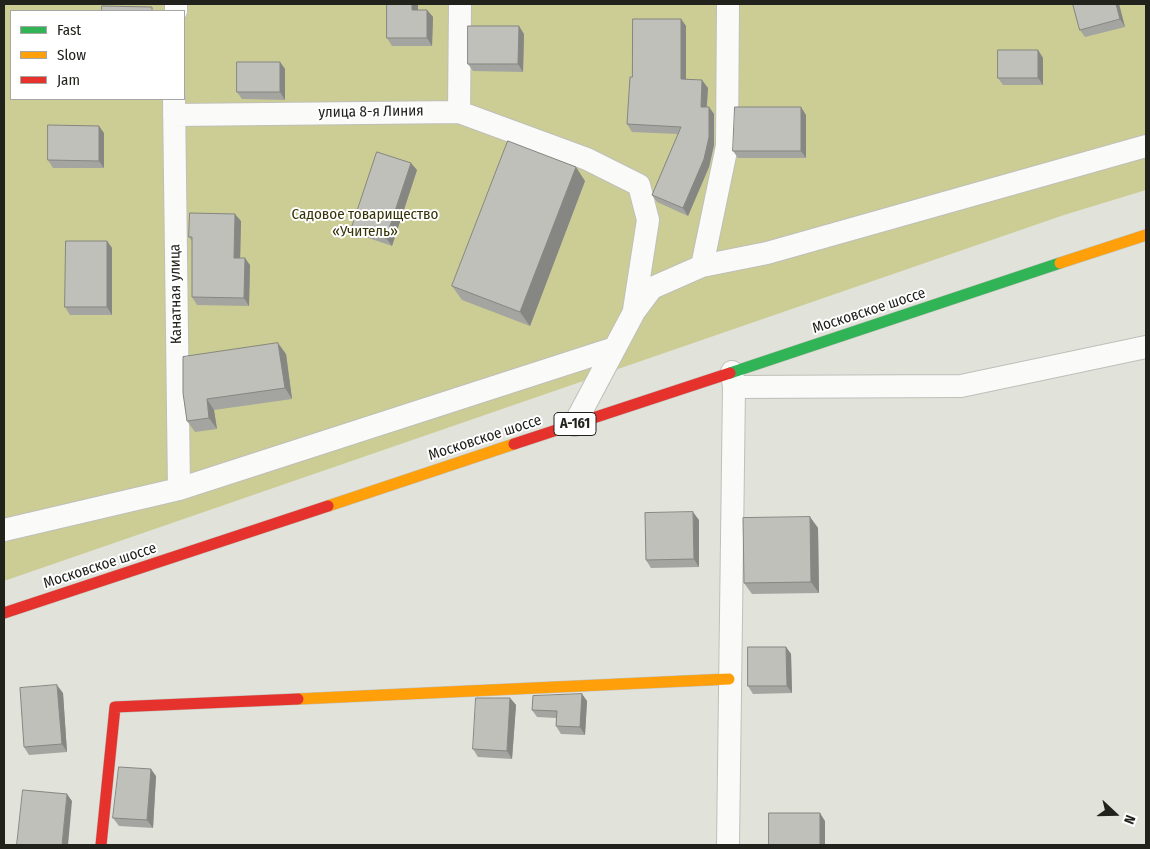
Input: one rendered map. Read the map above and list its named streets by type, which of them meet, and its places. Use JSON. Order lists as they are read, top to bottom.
{
  "streets": {
    "main road": ["Московское шоссе", "А-161"],
    "street": ["улица 8-я Линия", "Канатная улица"]
  },
  "crossings": [
    ["улица 8-я Линия", "Канатная улица"]
  ],
  "parks": ["Садовое товарищество «Учитель»"],
  "legend": ["Fast", "Slow", "Jam"],
  "north": "right"
}
